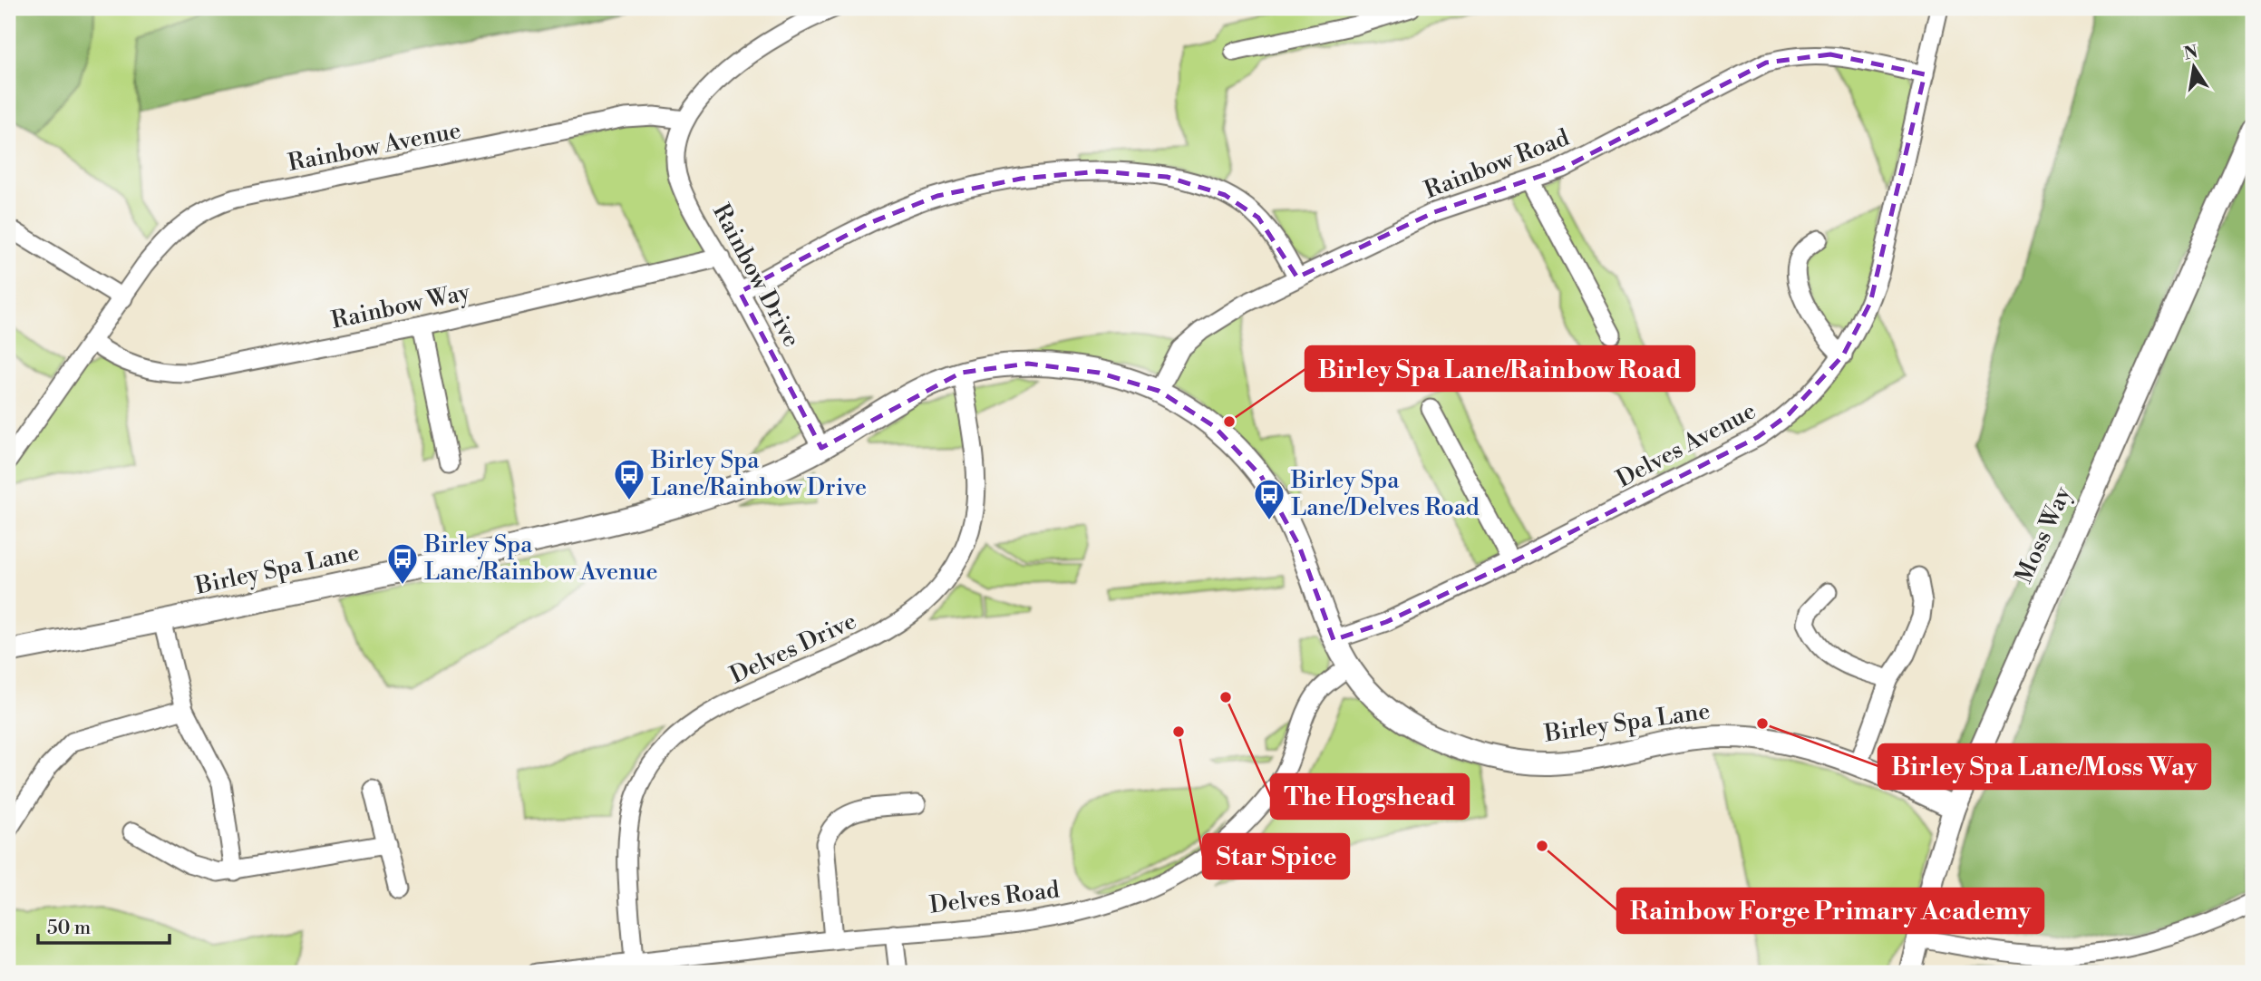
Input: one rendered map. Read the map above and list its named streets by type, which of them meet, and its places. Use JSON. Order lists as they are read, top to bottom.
{
  "streets": {
    "street": [
      "Rainbow Avenue",
      "Rainbow Road",
      "Rainbow Drive",
      "Rainbow Way",
      "Delves Avenue",
      "Moss Way",
      "Birley Spa Lane",
      "Delves Drive",
      "Delves Road"
    ]
  },
  "crossings": [
    ["Rainbow Avenue", "Rainbow Drive"],
    ["Rainbow Avenue", "Rainbow Way"],
    ["Rainbow Road", "Delves Avenue"],
    ["Rainbow Road", "Birley Spa Lane"],
    ["Rainbow Drive", "Rainbow Way"],
    ["Rainbow Drive", "Birley Spa Lane"],
    ["Delves Avenue", "Birley Spa Lane"],
    ["Moss Way", "Birley Spa Lane"],
    ["Birley Spa Lane", "Delves Drive"],
    ["Birley Spa Lane", "Delves Road"],
    ["Delves Drive", "Delves Road"]
  ],
  "places": {
    "other": [
      "Birley Spa Lane/Rainbow Road",
      "The Hogshead",
      "Birley Spa Lane/Moss Way",
      "Star Spice",
      "Rainbow Forge Primary Academy"
    ],
    "bus stop": ["Birley Spa Lane/Rainbow Drive", "Birley Spa Lane/Delves Road", "Birley Spa Lane/Rainbow Avenue"]
  },
  "scale_bar": "50 m",
  "north": "top"
}
